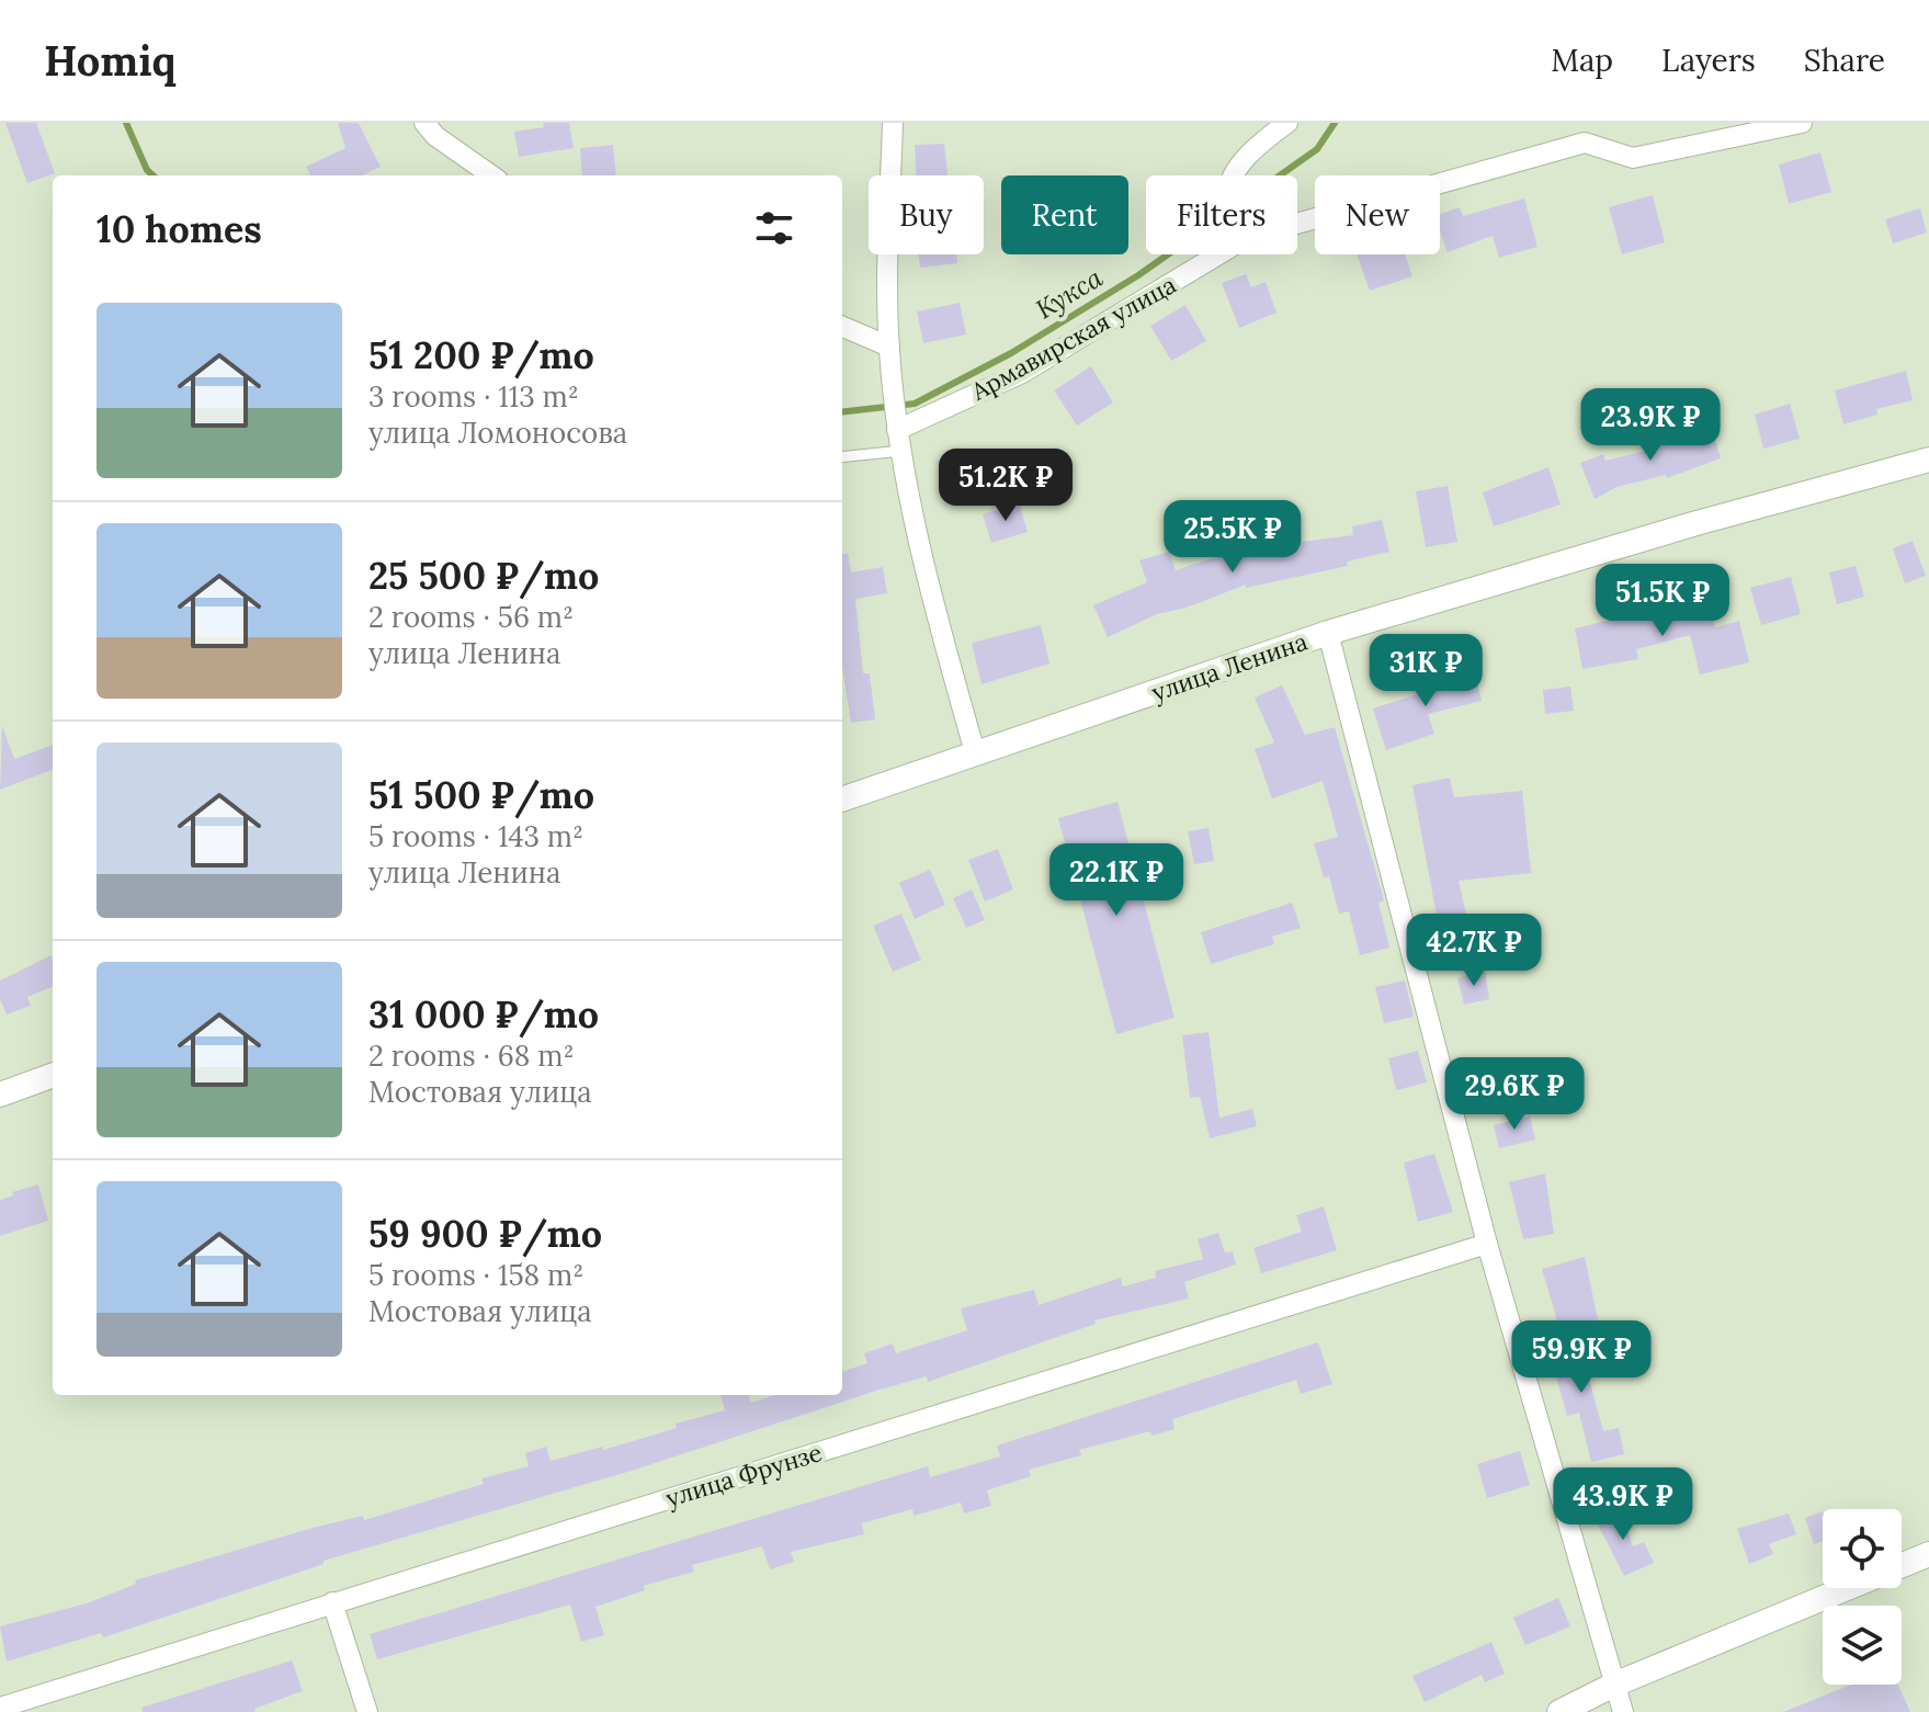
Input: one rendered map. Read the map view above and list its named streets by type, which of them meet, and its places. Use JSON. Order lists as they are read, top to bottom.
{
  "streets": {
    "street": ["Армавирская улица", "улица Ленина", "улица Фрунзе"]
  },
  "water": ["Кукса"],
  "page": {
    "header": "Homiq",
    "nav": ["Map", "Layers", "Share"],
    "chip": [
      "Buy",
      "Rent",
      "Filters",
      "New"
    ],
    "heading": "10 homes",
    "list": [
      {
        "name": "51 200 ₽/mo",
        "note": "3 rooms · 113 m² · улица Ломоносова"
      },
      {
        "name": "25 500 ₽/mo",
        "note": "2 rooms · 56 m² · улица Ленина"
      },
      {
        "name": "51 500 ₽/mo",
        "note": "5 rooms · 143 m² · улица Ленина"
      },
      {
        "name": "31 000 ₽/mo",
        "note": "2 rooms · 68 m² · Мостовая улица"
      },
      {
        "name": "59 900 ₽/mo",
        "note": "5 rooms · 158 m² · Мостовая улица"
      }
    ],
    "price": [
      "23.9K ₽",
      "51.2K ₽",
      "25.5K ₽",
      "51.5K ₽",
      "31K ₽",
      "22.1K ₽",
      "42.7K ₽",
      "29.6K ₽",
      "59.9K ₽",
      "43.9K ₽"
    ]
  }
}
